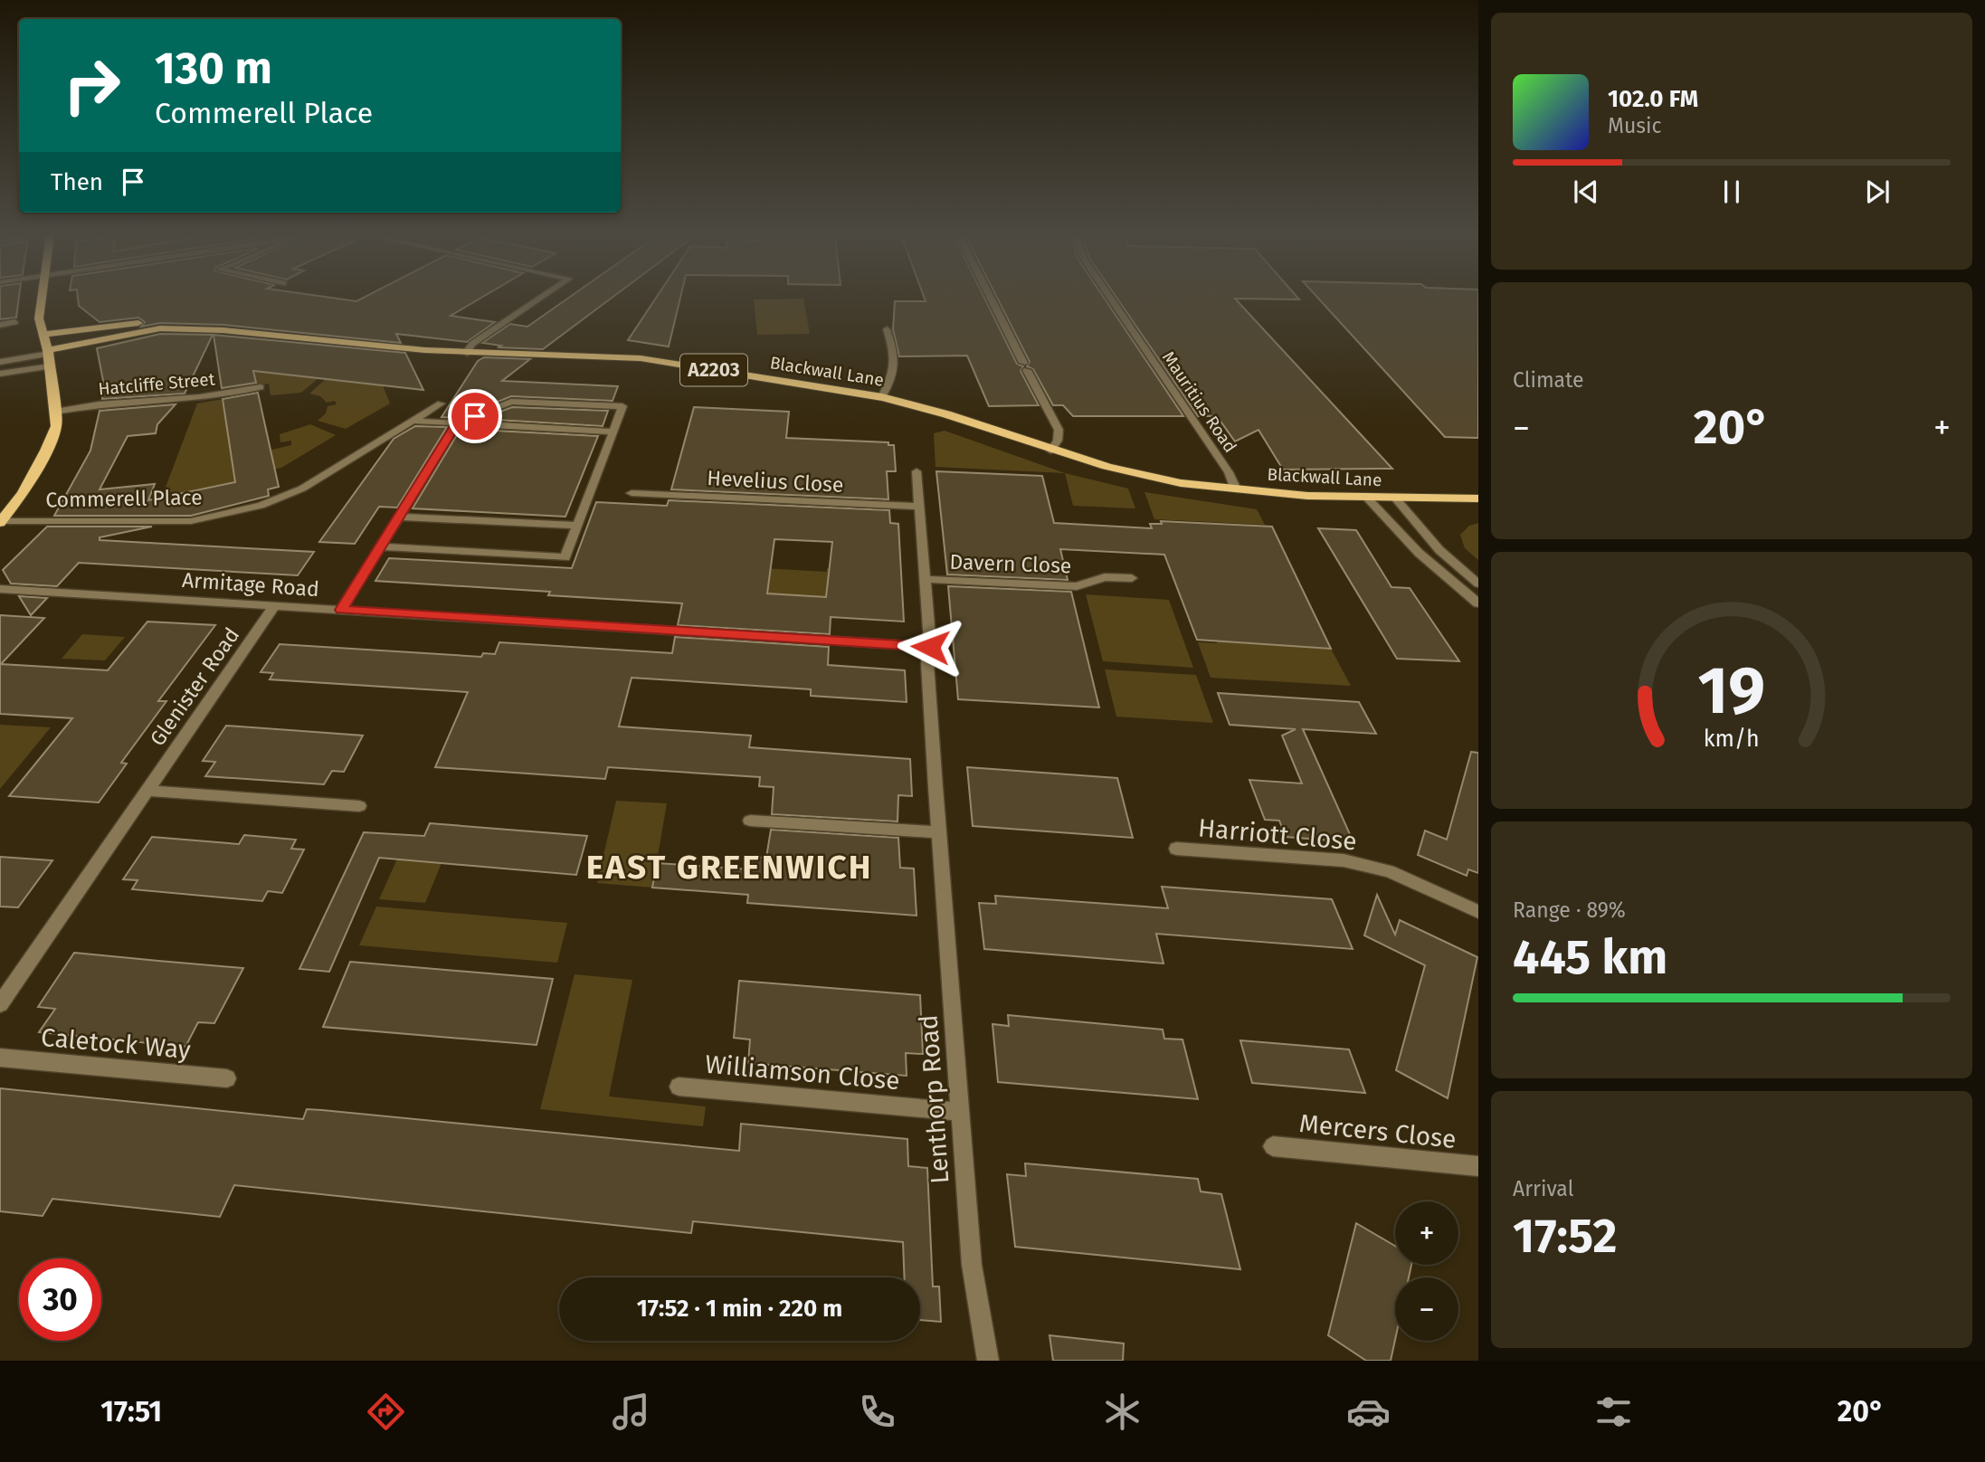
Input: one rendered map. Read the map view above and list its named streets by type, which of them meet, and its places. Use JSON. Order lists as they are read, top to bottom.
{
  "streets": {
    "main road": ["A2203", "Blackwall Lane"],
    "street": [
      "Hatcliffe Street",
      "Mauritius Road",
      "Hevelius Close",
      "Commerell Place",
      "Davern Close",
      "Armitage Road",
      "Glenister Road",
      "Harriott Close",
      "Caletock Way",
      "Williamson Close",
      "Lenthorp Road",
      "Mercers Close"
    ]
  },
  "crossings": [
    ["Blackwall Lane", "Mauritius Road"],
    ["Armitage Road", "Glenister Road"],
    ["Armitage Road", "Lenthorp Road"],
    ["Williamson Close", "Lenthorp Road"]
  ],
  "districts": ["EAST GREENWICH"],
  "page": {
    "turn": ["130 m", "Commerell Place"],
    "song": ["102.0 FM", "Music"],
    "then": "Then",
    "tile": [
      "Climate",
      ["Range · 89%", "445 km"],
      ["Arrival", "17:52"]
    ],
    "heat": ["−", "20°", "+"],
    "map_buttons": ["+", "−"],
    "limit": "30",
    "trip": "17:52 · 1 min · 220 m",
    "tabs": ["17:51", "20°"],
    "gauge": ["19", "km/h"]
  }
}
